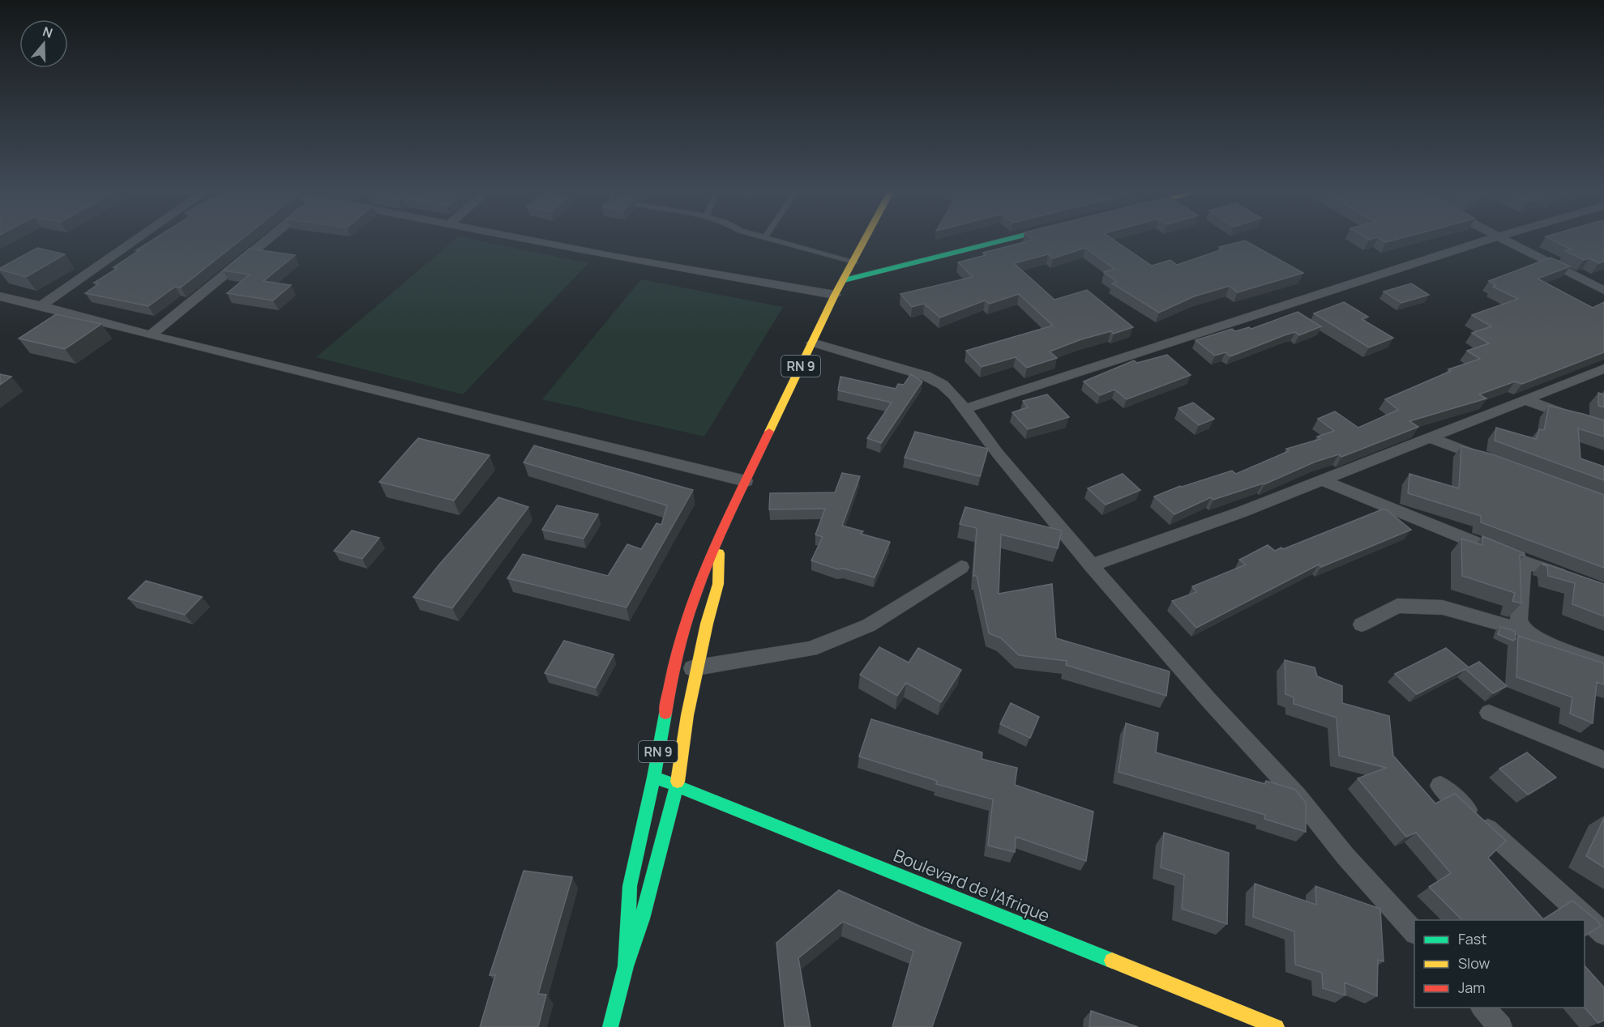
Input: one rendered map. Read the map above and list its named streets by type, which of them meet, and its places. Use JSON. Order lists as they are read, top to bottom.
{
  "streets": {
    "main road": ["RN 9", "Boulevard de l'Afrique"]
  },
  "crossings": [
    ["RN 9", "Boulevard de l'Afrique"]
  ],
  "legend": ["Fast", "Slow", "Jam"],
  "north": "top"
}
